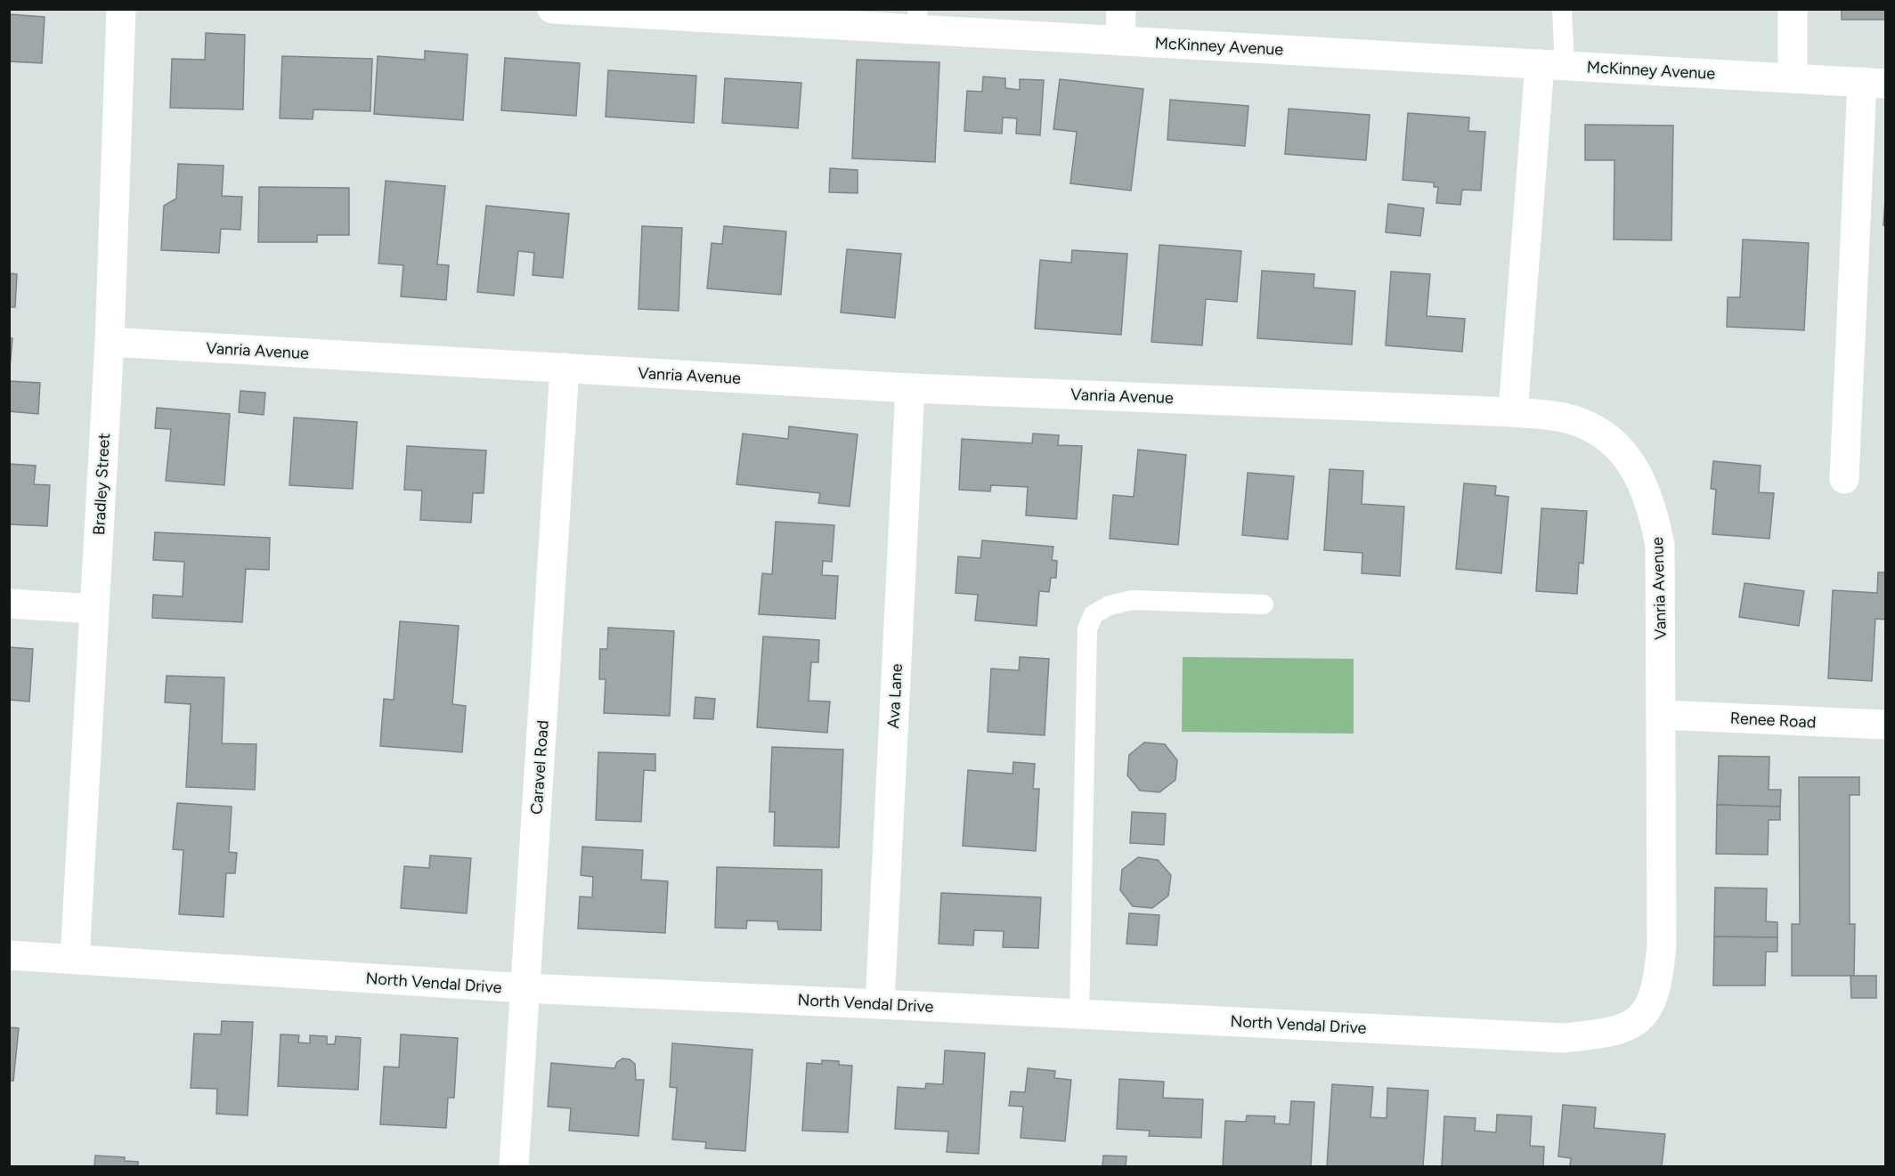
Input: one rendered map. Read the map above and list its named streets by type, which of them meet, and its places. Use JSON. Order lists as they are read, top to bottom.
{
  "streets": {
    "street": [
      "McKinney Avenue",
      "Vanria Avenue",
      "Bradley Street",
      "Ava Lane",
      "Renee Road",
      "Caravel Road",
      "North Vendal Drive"
    ]
  },
  "crossings": [
    ["Vanria Avenue", "Bradley Street"],
    ["Vanria Avenue", "Ava Lane"],
    ["Vanria Avenue", "Renee Road"],
    ["Vanria Avenue", "Caravel Road"],
    ["Vanria Avenue", "North Vendal Drive"],
    ["Bradley Street", "North Vendal Drive"],
    ["Ava Lane", "North Vendal Drive"],
    ["Caravel Road", "North Vendal Drive"]
  ]
}
